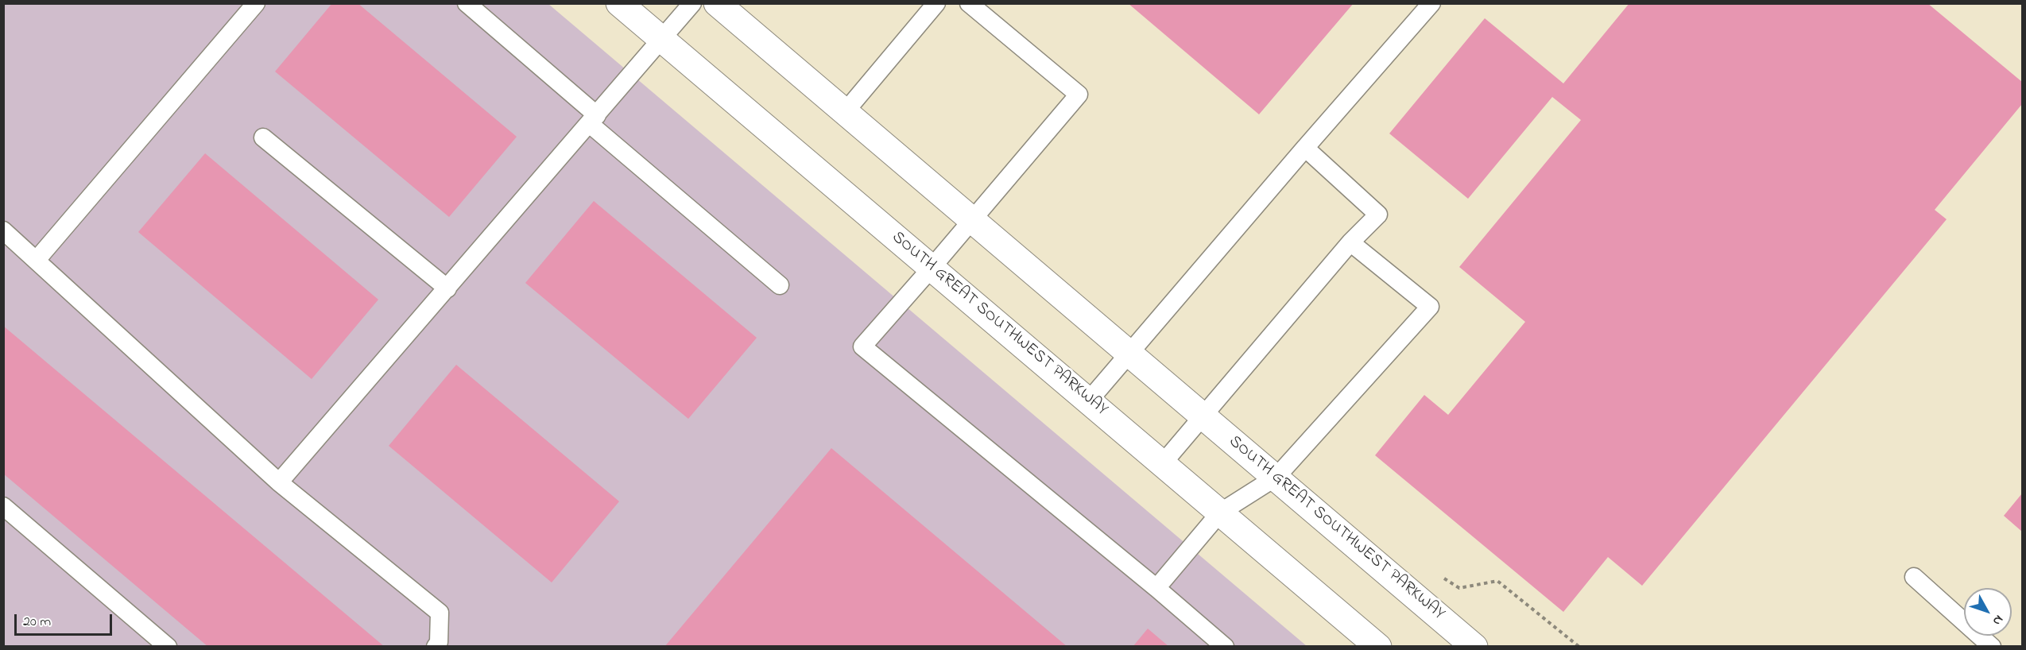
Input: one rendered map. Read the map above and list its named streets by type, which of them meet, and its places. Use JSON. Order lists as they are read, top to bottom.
{
  "streets": {
    "main road": ["SOUTH GREAT SOUTHWEST PARKWAY"]
  },
  "scale_bar": "20 m",
  "north": "bottom right"
}
